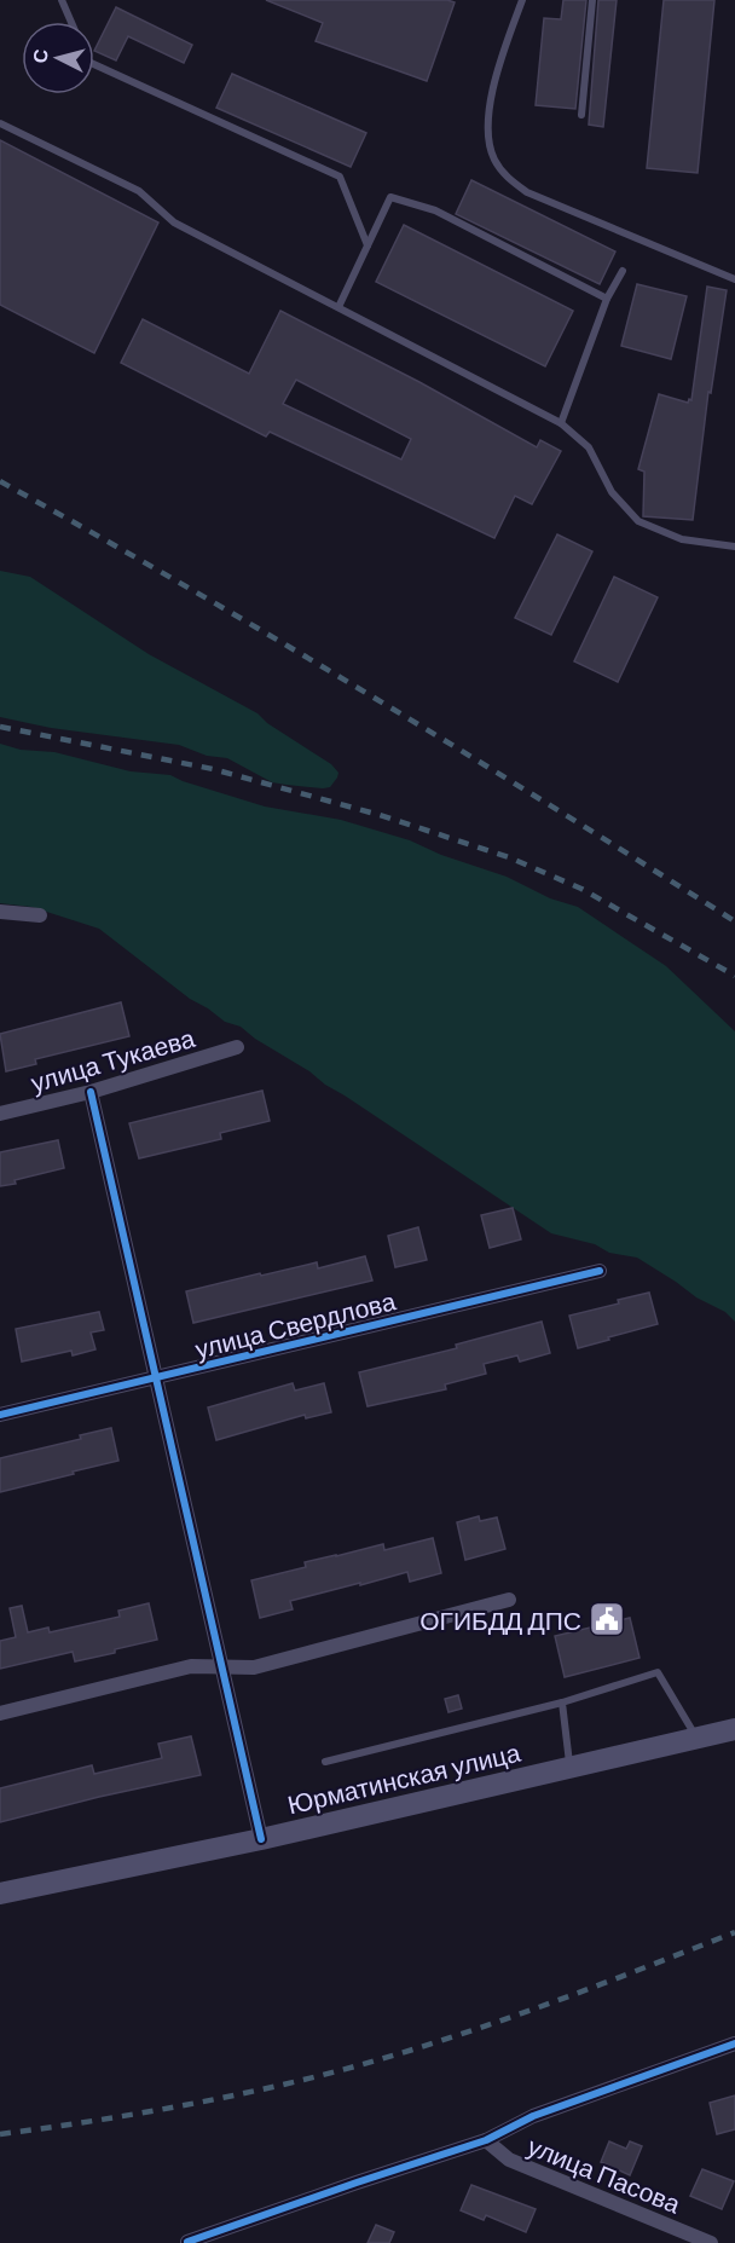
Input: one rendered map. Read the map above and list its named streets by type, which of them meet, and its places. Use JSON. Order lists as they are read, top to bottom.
{
  "streets": {
    "main road": ["Юрматинская улица"],
    "street": ["улица Тукаева", "улица Свердлова", "улица Пасова"]
  },
  "places": {
    "public building": ["ОГИБДД ДПС"]
  },
  "north": "left"
}
